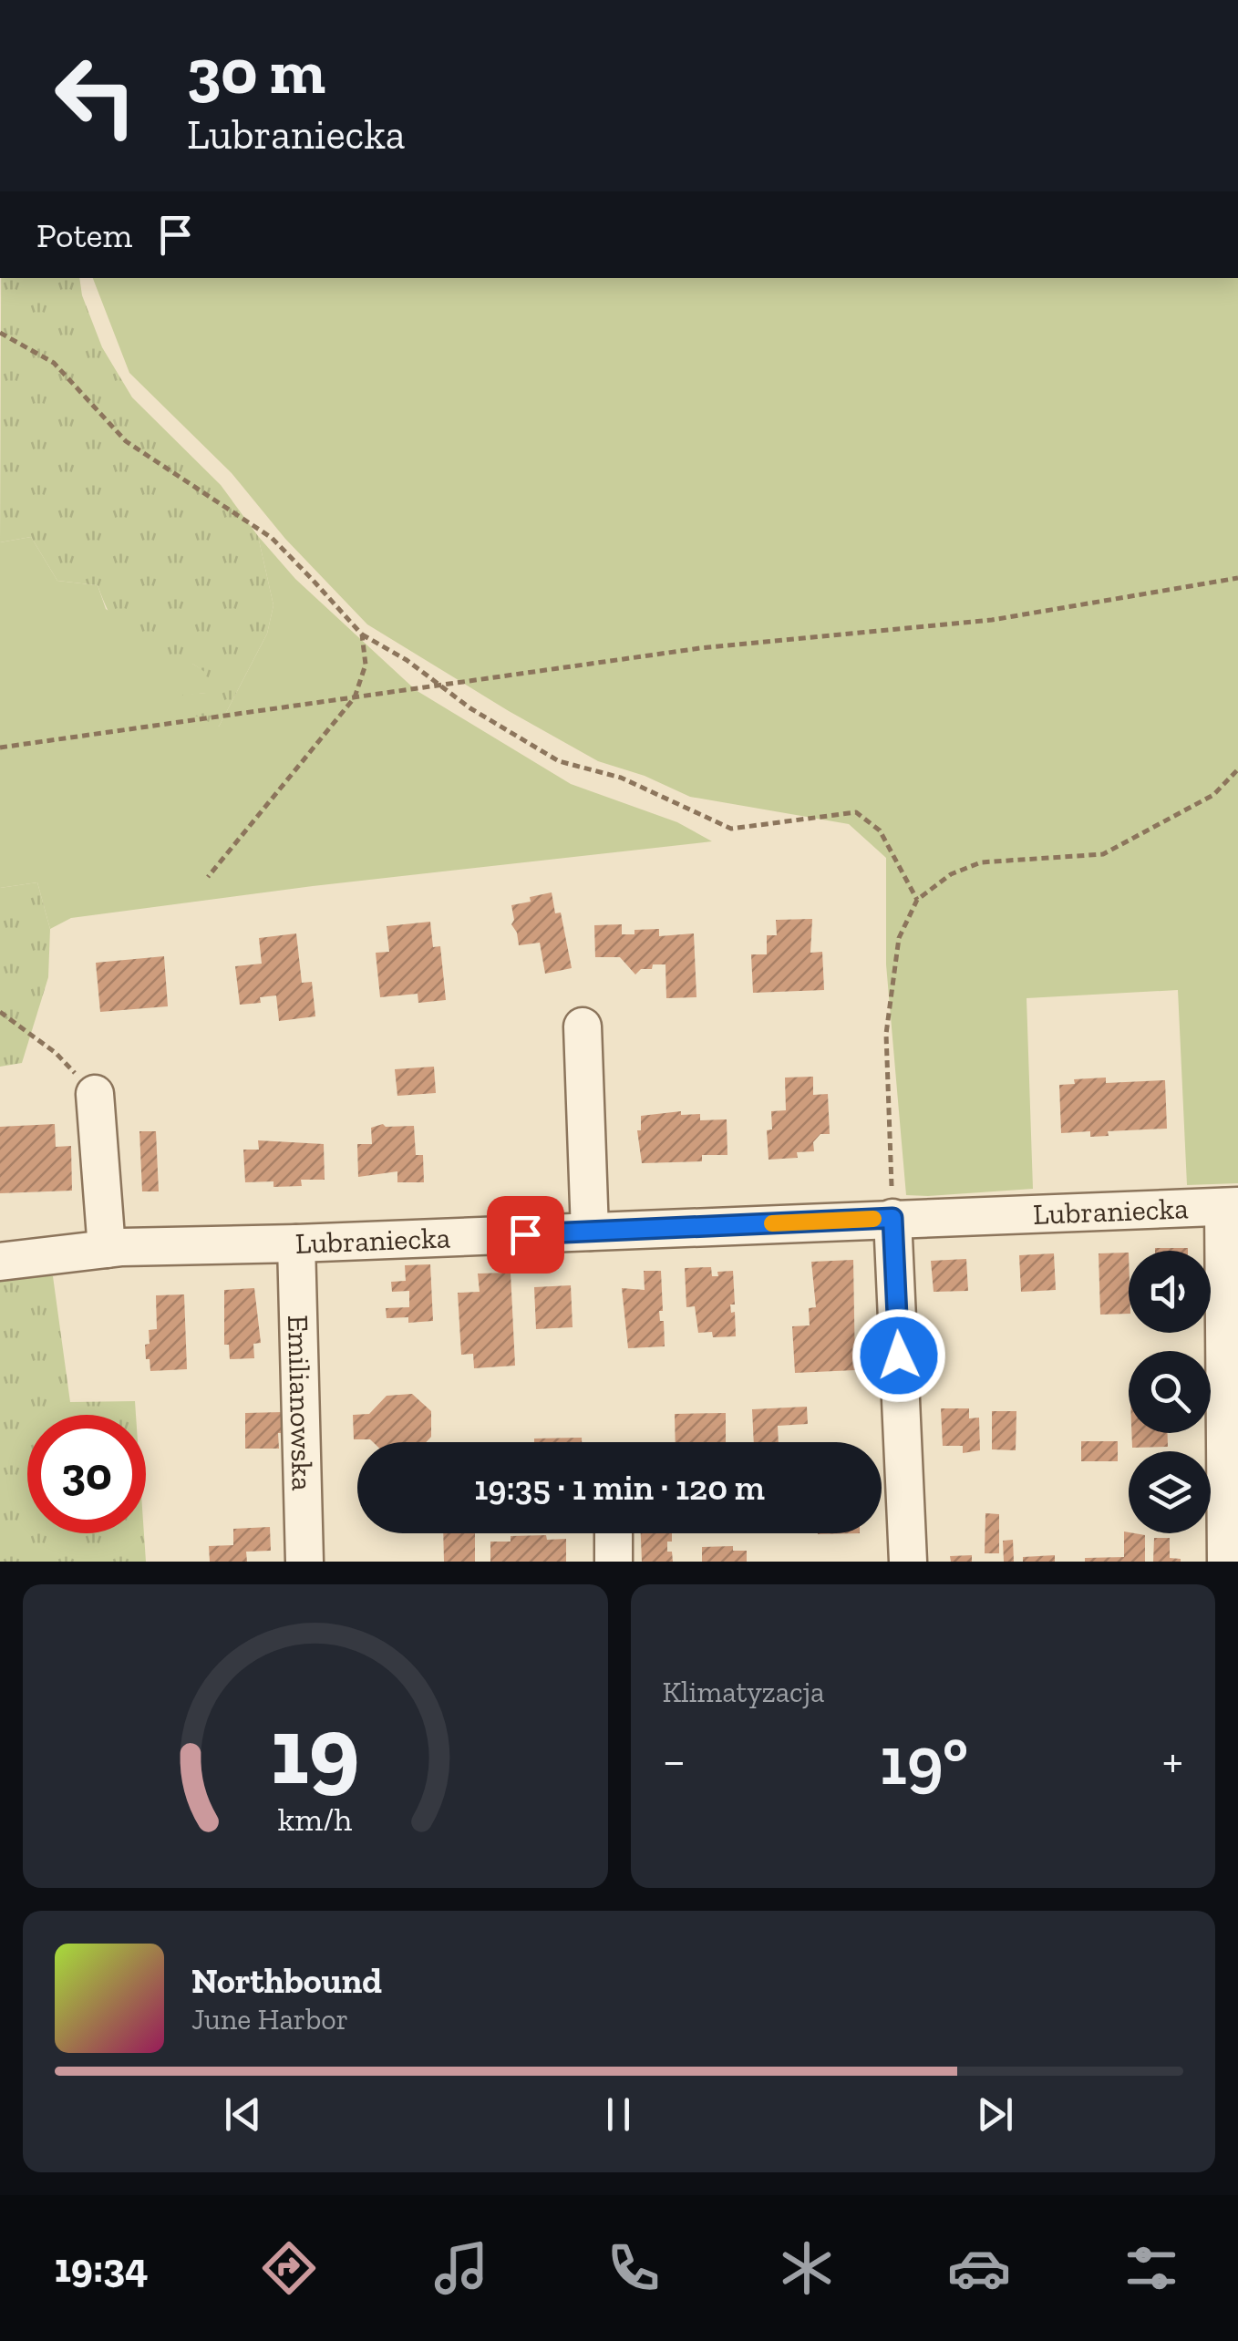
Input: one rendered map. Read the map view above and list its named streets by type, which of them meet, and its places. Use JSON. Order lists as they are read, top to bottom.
{
  "streets": {
    "street": ["Lubraniecka", "Emilianowska"]
  },
  "crossings": [
    ["Lubraniecka", "Emilianowska"]
  ],
  "page": {
    "turn": ["30 m", "Lubraniecka"],
    "then": "Potem",
    "limit": "30",
    "trip": "19:35 · 1 min · 120 m",
    "tile": "Klimatyzacja",
    "heat": ["−", "19°", "+"],
    "song": ["Northbound", "June Harbor"],
    "tabs": "19:34",
    "gauge": ["19", "km/h"]
  }
}
